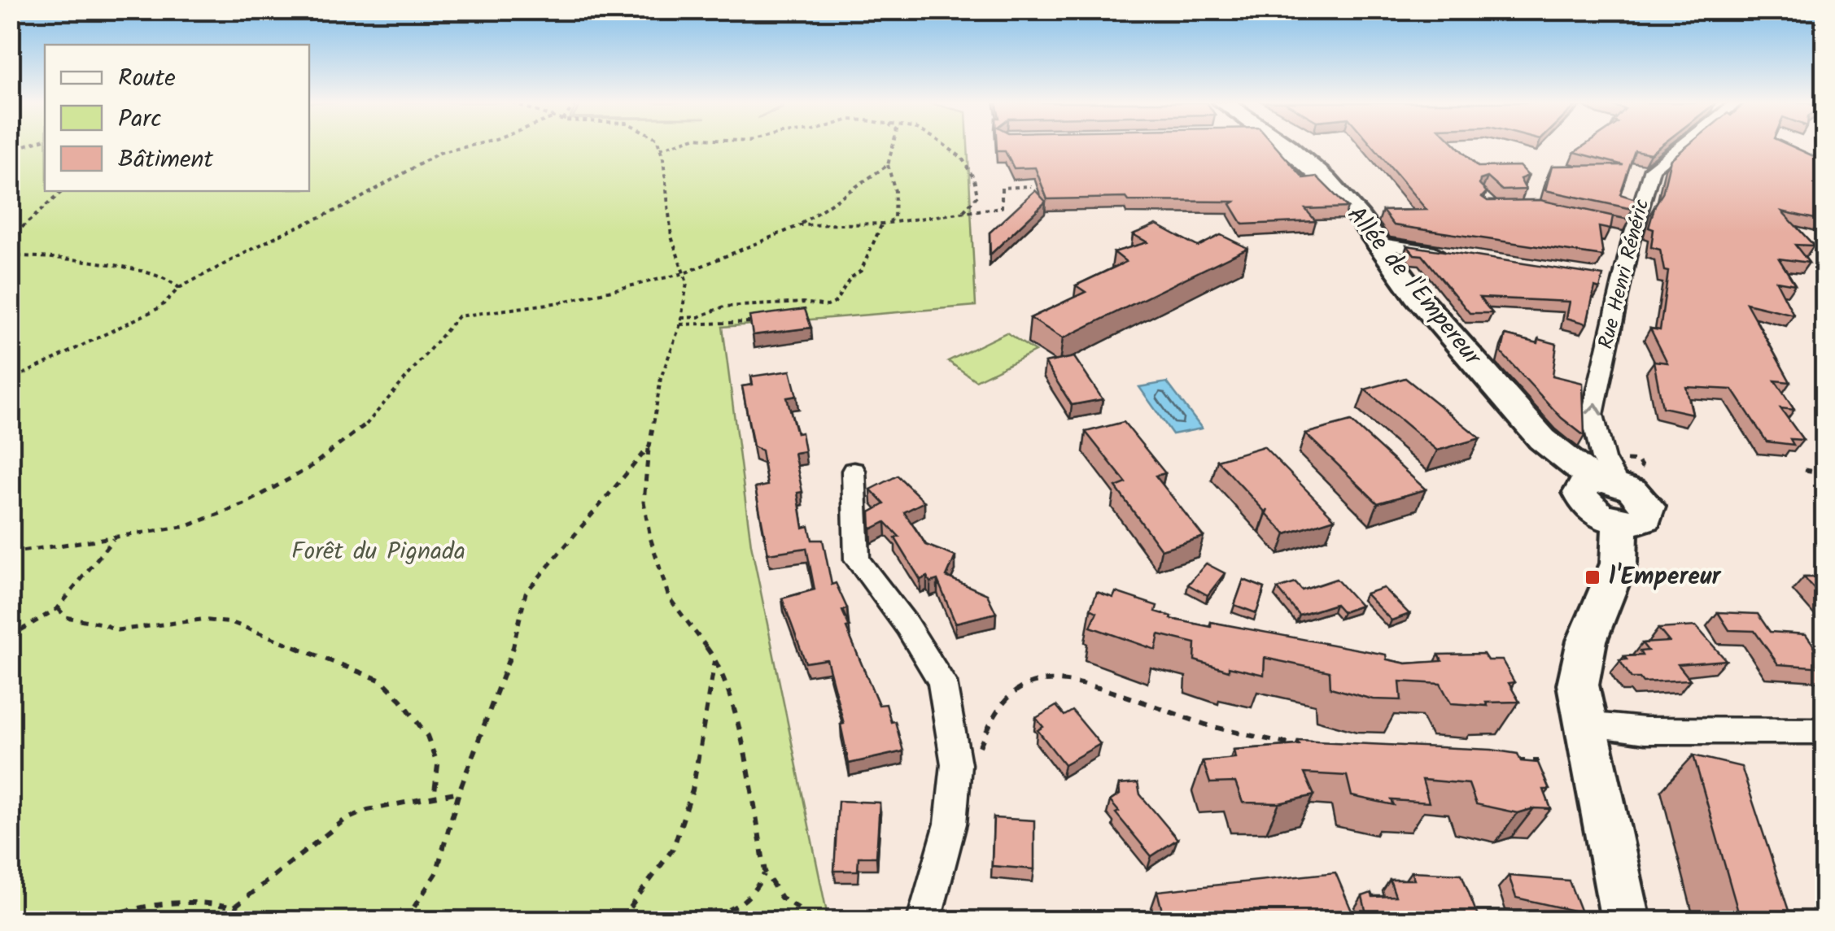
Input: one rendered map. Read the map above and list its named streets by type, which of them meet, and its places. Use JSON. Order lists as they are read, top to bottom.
{
  "streets": {
    "street": ["Rue Henri Rénéric", "Allée de l'Empereur"]
  },
  "crossings": [
    ["Rue Henri Rénéric", "Allée de l'Empereur"]
  ],
  "one_way": ["Rue Henri Rénéric"],
  "parks": ["Forêt du Pignada"],
  "places": {
    "transit": ["l'Empereur"]
  },
  "legend": ["Route", "Parc", "Bâtiment"]
}
